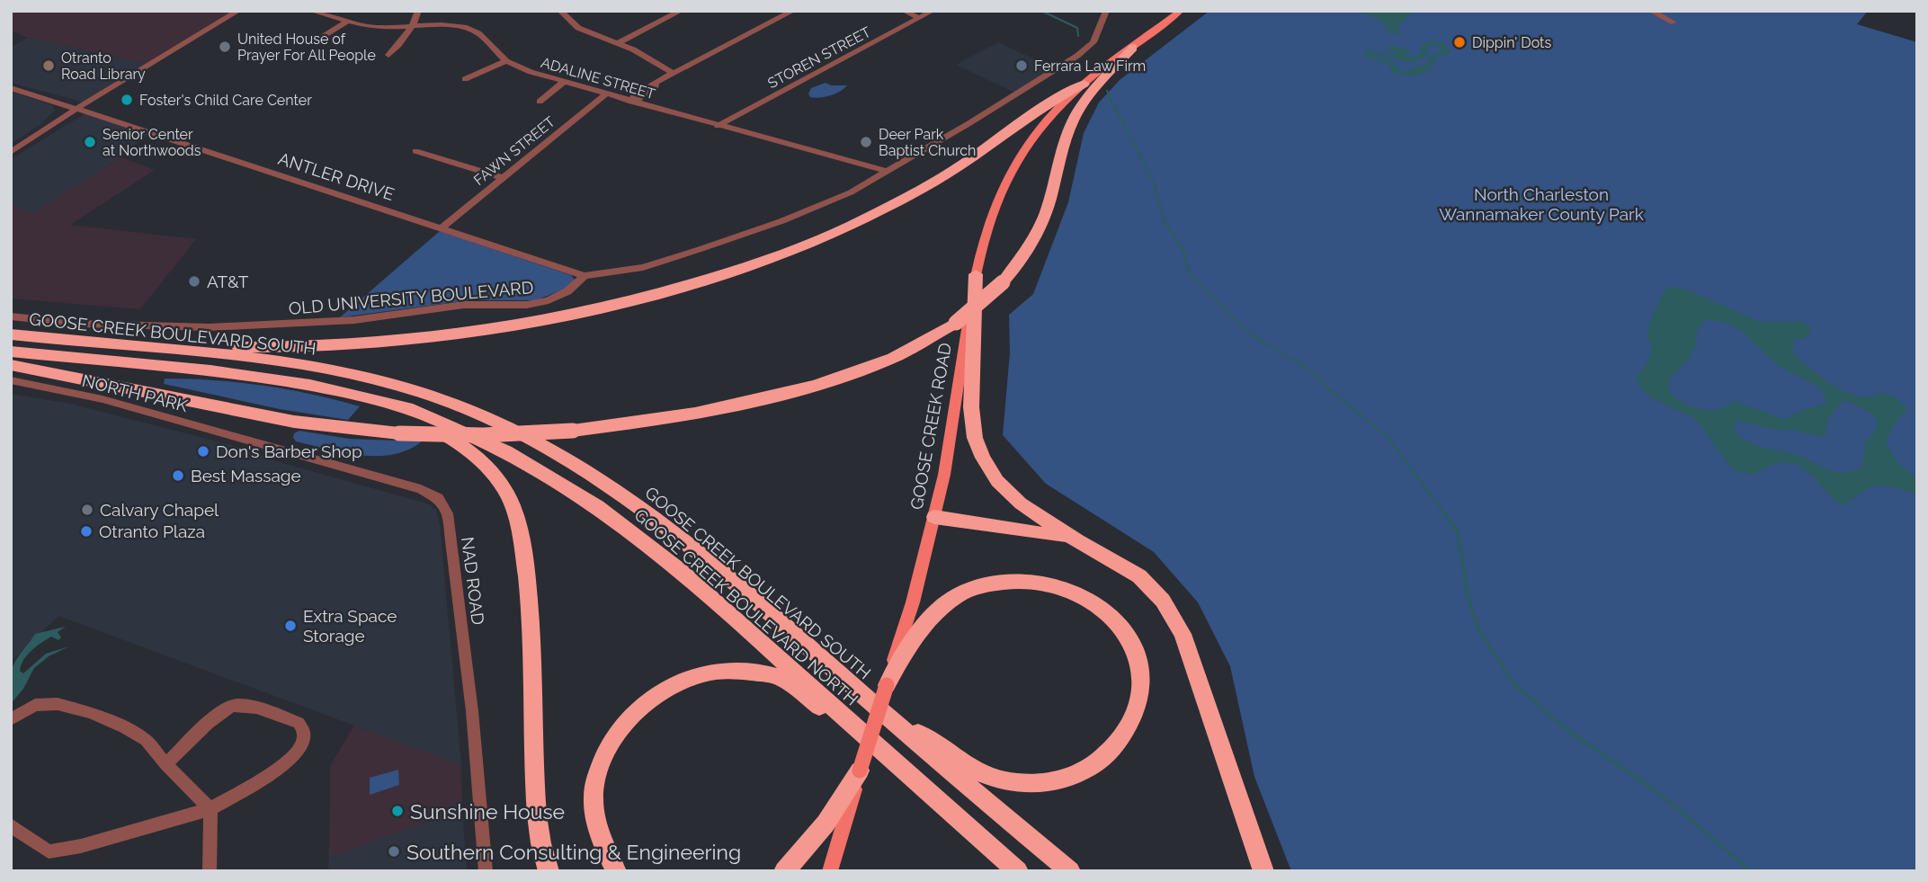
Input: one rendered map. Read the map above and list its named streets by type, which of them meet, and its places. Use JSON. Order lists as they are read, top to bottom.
{
  "streets": {
    "highway": ["GOOSE CREEK BOULEVARD SOUTH", "GOOSE CREEK BOULEVARD NORTH"],
    "main road": ["GOOSE CREEK ROAD"],
    "street": [
      "STOREN STREET",
      "ADALINE STREET",
      "FAWN STREET",
      "ANTLER DRIVE",
      "OLD UNIVERSITY BOULEVARD",
      "NORTH PARK",
      "NAD ROAD"
    ]
  },
  "crossings": [
    ["STOREN STREET", "ADALINE STREET"],
    ["ADALINE STREET", "FAWN STREET"],
    ["ADALINE STREET", "OLD UNIVERSITY BOULEVARD"],
    ["FAWN STREET", "ANTLER DRIVE"],
    ["ANTLER DRIVE", "OLD UNIVERSITY BOULEVARD"],
    ["NORTH PARK", "NAD ROAD"]
  ],
  "parks": ["North Charleston Wannamaker County Park"],
  "places": [
    "Dippin' Dots",
    "United House of Prayer For All People",
    "Otranto Road Library",
    "Ferrara Law Firm",
    "Foster's Child Care Center",
    "Senior Center at Northwoods",
    "Deer Park Baptist Church",
    "AT&T",
    "Don's Barber Shop",
    "Best Massage",
    "Calvary Chapel",
    "Otranto Plaza",
    "Extra Space Storage",
    "Sunshine House",
    "Southern Consulting & Engineering"
  ]
}
